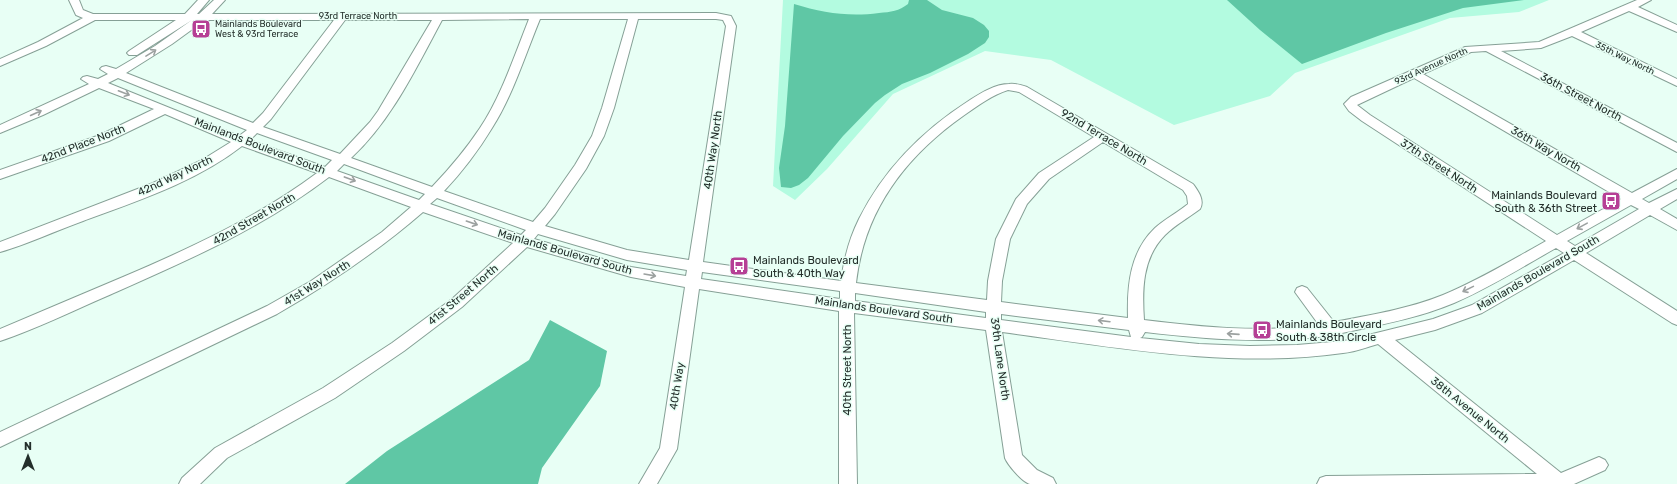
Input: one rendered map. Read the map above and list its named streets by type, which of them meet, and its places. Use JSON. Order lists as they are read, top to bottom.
{
  "streets": {
    "street": [
      "93rd Terrace North",
      "35th Way North",
      "93rd Avenue North",
      "36th Street North",
      "92nd Terrace North",
      "42nd Place North",
      "Mainlands Boulevard South",
      "36th Way North",
      "40th Way North",
      "37th Street North",
      "42nd Way North",
      "42nd Street North",
      "41st Way North",
      "41st Street North",
      "39th Lane North",
      "40th Street North",
      "40th Way",
      "38th Avenue North"
    ]
  },
  "crossings": [
    ["93rd Terrace North", "40th Way North"],
    ["93rd Terrace North", "42nd Way North"],
    ["93rd Terrace North", "42nd Street North"],
    ["93rd Terrace North", "41st Way North"],
    ["93rd Terrace North", "41st Street North"],
    ["35th Way North", "93rd Avenue North"],
    ["93rd Avenue North", "36th Street North"],
    ["93rd Avenue North", "36th Way North"],
    ["93rd Avenue North", "37th Street North"],
    ["92nd Terrace North", "Mainlands Boulevard South"],
    ["92nd Terrace North", "39th Lane North"],
    ["92nd Terrace North", "40th Street North"],
    ["42nd Place North", "Mainlands Boulevard South"],
    ["Mainlands Boulevard South", "36th Way North"],
    ["Mainlands Boulevard South", "40th Way North"],
    ["Mainlands Boulevard South", "37th Street North"],
    ["Mainlands Boulevard South", "42nd Way North"],
    ["Mainlands Boulevard South", "42nd Street North"],
    ["Mainlands Boulevard South", "41st Way North"],
    ["Mainlands Boulevard South", "41st Street North"],
    ["Mainlands Boulevard South", "39th Lane North"],
    ["Mainlands Boulevard South", "40th Street North"],
    ["Mainlands Boulevard South", "40th Way"],
    ["Mainlands Boulevard South", "38th Avenue North"],
    ["40th Way North", "40th Way"]
  ],
  "places": {
    "bus stop": [
      "Mainlands Boulevard West & 93rd Terrace",
      "Mainlands Boulevard South & 36th Street",
      "Mainlands Boulevard South & 40th Way",
      "Mainlands Boulevard South & 38th Circle"
    ]
  },
  "north": "top"
}
